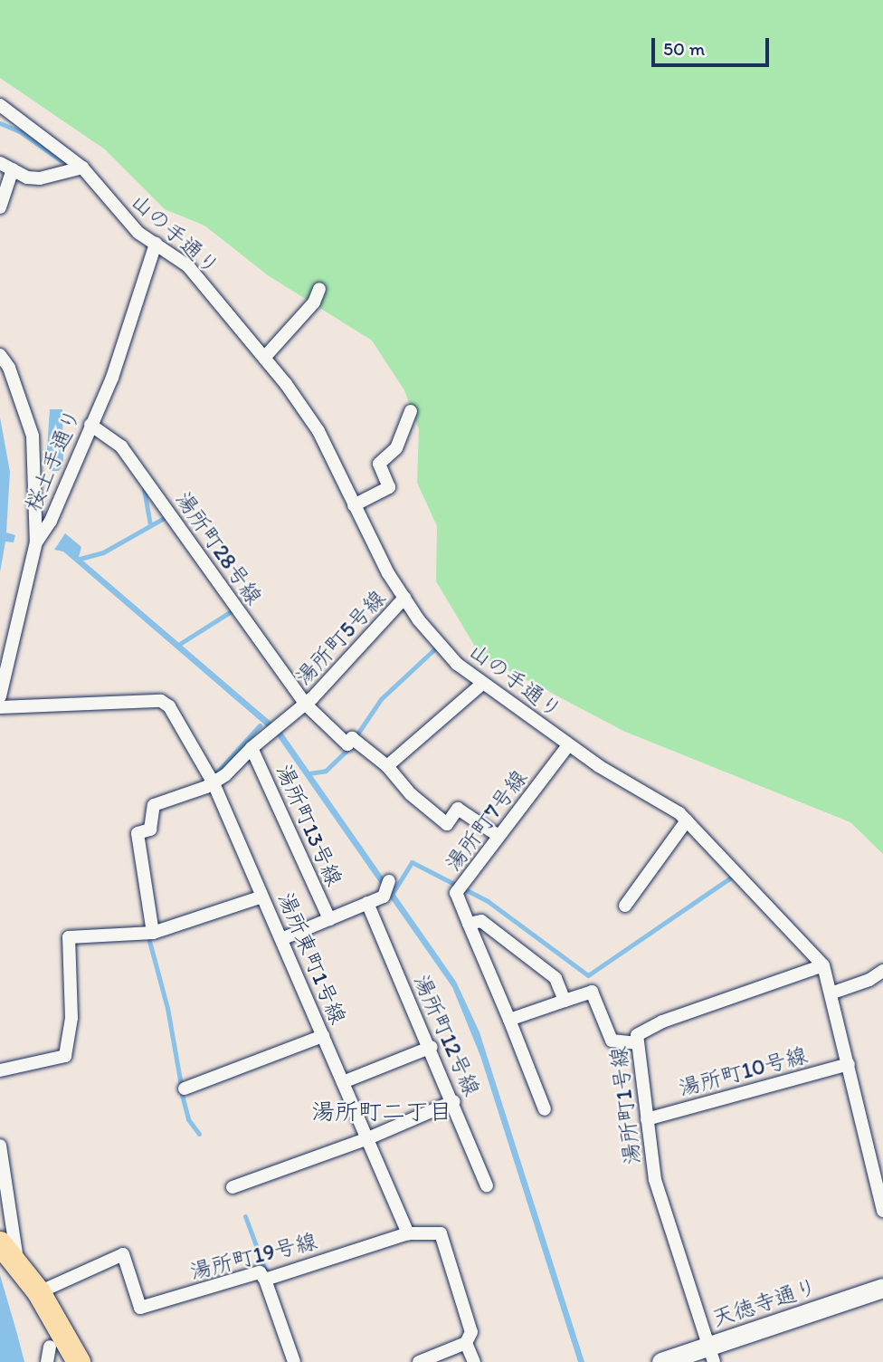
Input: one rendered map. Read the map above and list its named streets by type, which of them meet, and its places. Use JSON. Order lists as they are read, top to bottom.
{
  "streets": {
    "street": [
      "山の手通り",
      "桜土手通り",
      "湯所町28号線",
      "湯所町5号線",
      "湯所町7号線",
      "湯所町13号線",
      "湯所東町1号線",
      "湯所町12号線",
      "湯所町10号線",
      "湯所町1号線",
      "湯所町19号線",
      "天徳寺通り"
    ]
  },
  "crossings": [
    ["山の手通り", "桜土手通り"],
    ["山の手通り", "湯所町5号線"],
    ["山の手通り", "湯所町7号線"],
    ["山の手通り", "湯所町10号線"],
    ["山の手通り", "湯所町1号線"],
    ["桜土手通り", "湯所町28号線"],
    ["湯所町28号線", "湯所町5号線"],
    ["湯所町5号線", "湯所町13号線"],
    ["湯所町5号線", "湯所東町1号線"],
    ["湯所東町1号線", "湯所町19号線"],
    ["湯所町10号線", "湯所町1号線"],
    ["湯所町1号線", "天徳寺通り"]
  ],
  "districts": ["湯所町二丁目"],
  "scale_bar": "50 m"
}
